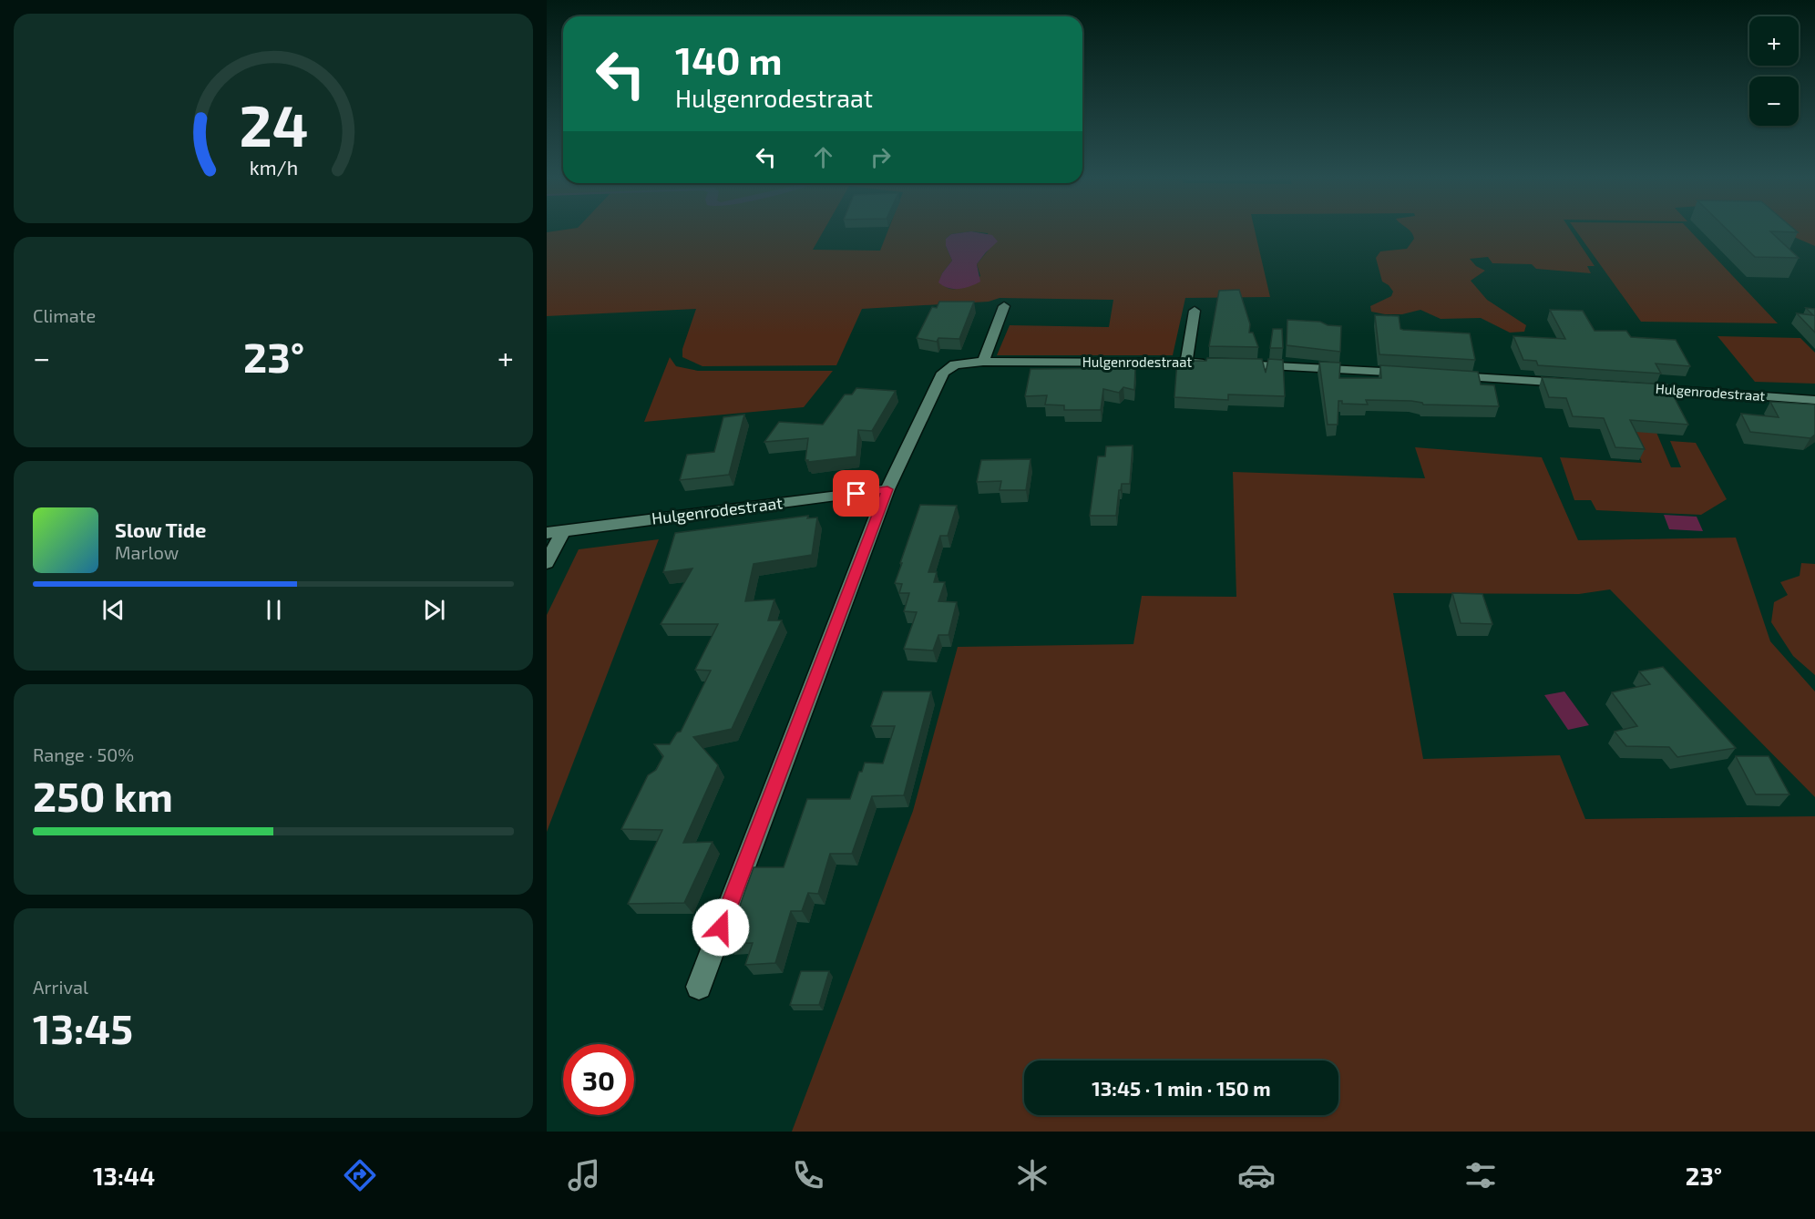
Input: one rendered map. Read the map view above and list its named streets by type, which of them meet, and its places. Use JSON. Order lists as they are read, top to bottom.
{
  "streets": {
    "street": ["Hulgenrodestraat"]
  },
  "page": {
    "map_buttons": ["+", "−"],
    "turn": ["140 m", "Hulgenrodestraat"],
    "tile": [
      "Climate",
      ["Range · 50%", "250 km"],
      ["Arrival", "13:45"]
    ],
    "heat": ["−", "23°", "+"],
    "song": ["Slow Tide", "Marlow"],
    "limit": "30",
    "trip": "13:45 · 1 min · 150 m",
    "tabs": ["13:44", "23°"],
    "gauge": ["24", "km/h"]
  }
}
